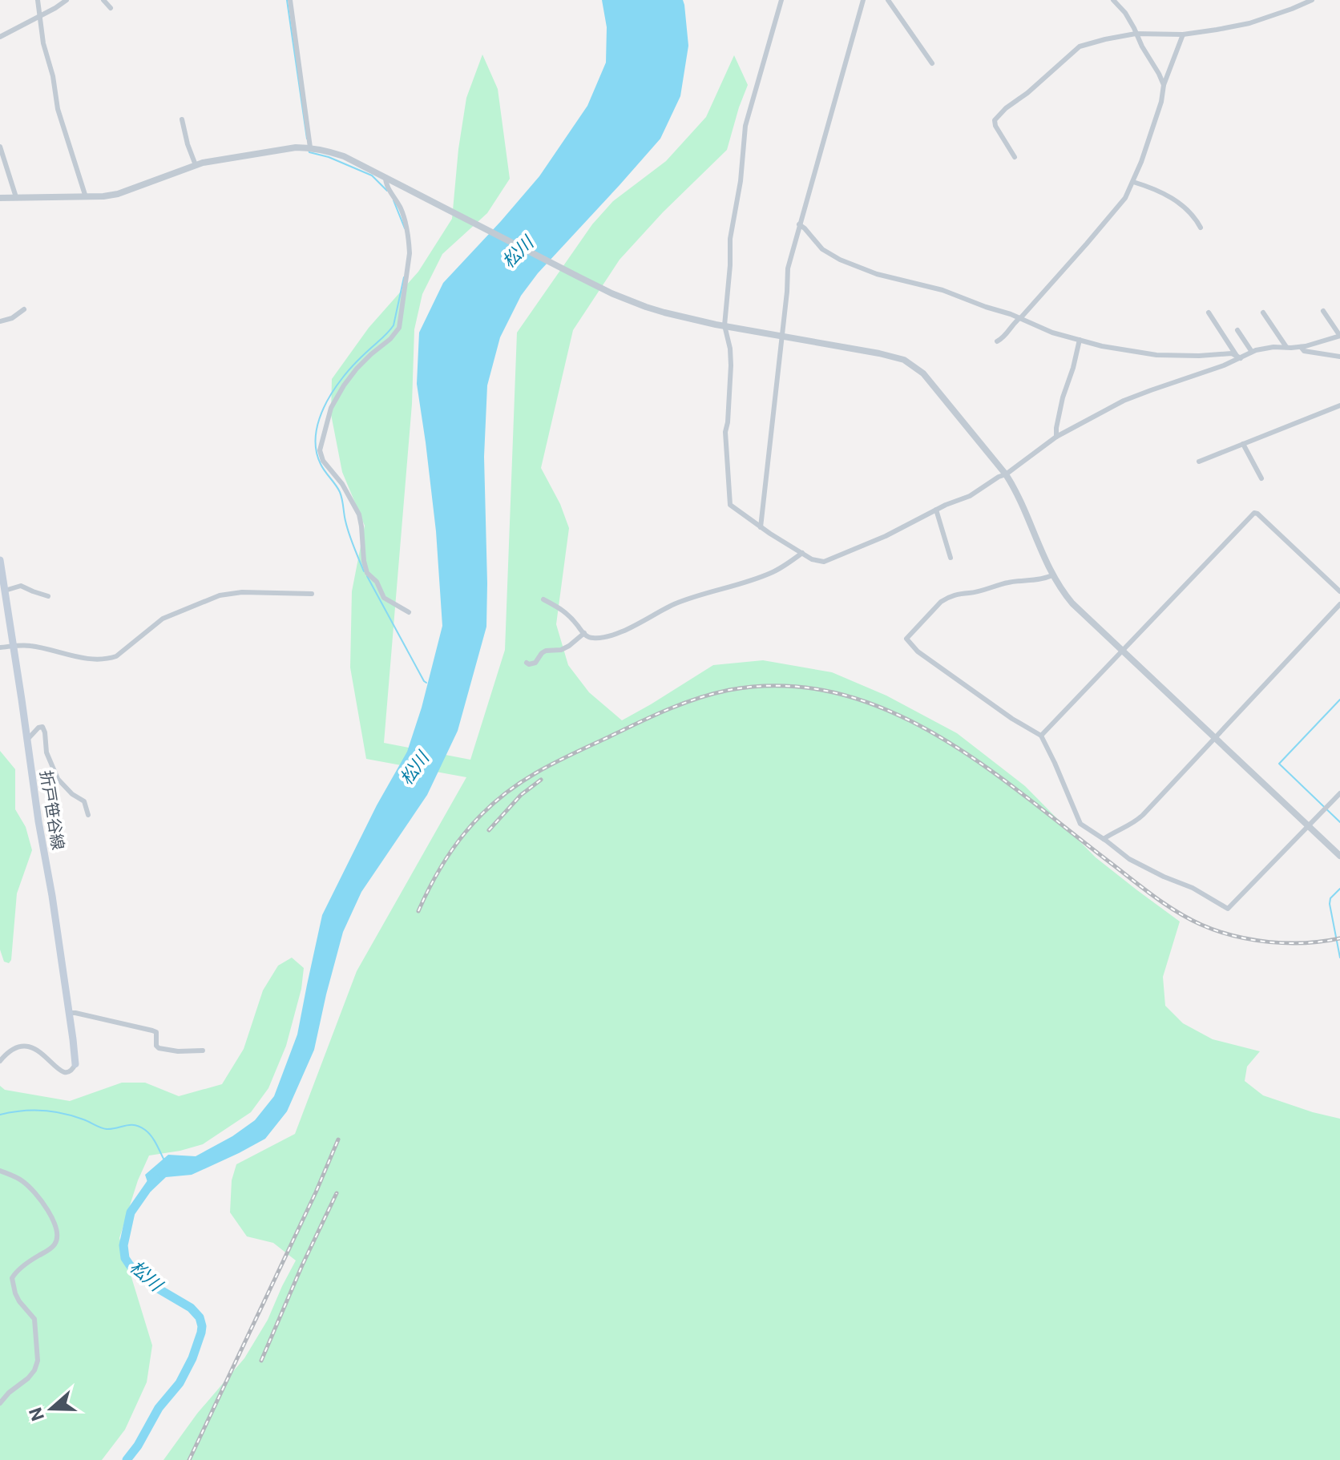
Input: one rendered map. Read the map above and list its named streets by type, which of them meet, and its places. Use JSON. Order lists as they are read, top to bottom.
{
  "streets": {
    "main road": ["折戸笹谷線"]
  },
  "water": ["松川"],
  "north": "left"
}
